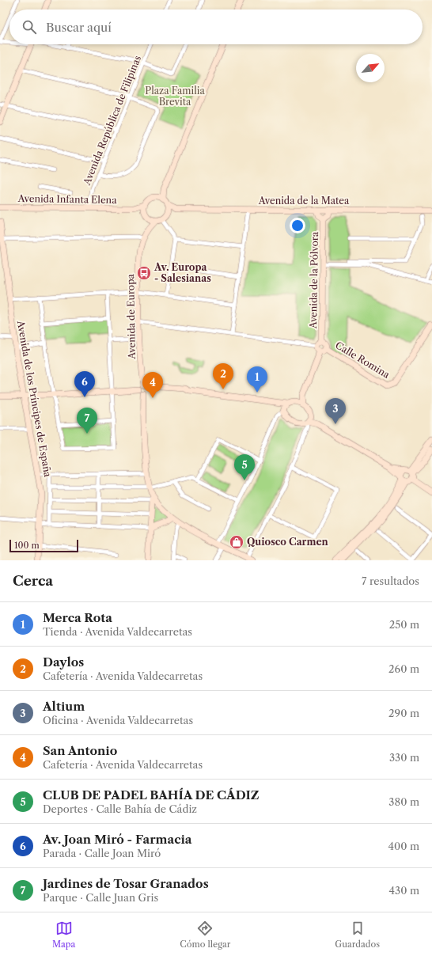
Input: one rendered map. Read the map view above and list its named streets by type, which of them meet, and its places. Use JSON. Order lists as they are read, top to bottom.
{
  "streets": {
    "street": [
      "Avenida República de Filipinas",
      "Avenida Infanta Elena",
      "Avenida de la Matea",
      "Avenida de la Pólvora",
      "Avenida de Europa",
      "Calle Romina",
      "Avenida de los Príncipes de España"
    ]
  },
  "crossings": [
    ["Avenida República de Filipinas", "Avenida Infanta Elena"],
    ["Avenida Infanta Elena", "Avenida de la Matea"],
    ["Avenida Infanta Elena", "Avenida de Europa"],
    ["Avenida de la Matea", "Avenida de la Pólvora"],
    ["Avenida de la Matea", "Avenida de Europa"],
    ["Avenida de la Pólvora", "Calle Romina"]
  ],
  "parks": ["Plaza Familia Brevita"],
  "places": {
    "bus stop": ["Av. Europa - Salesianas"],
    "shop": ["Quiosco Carmen"]
  },
  "scale_bar": "100 m",
  "north": "top right",
  "page": {
    "search": "Buscar aquí",
    "pins": [
      "2",
      "1",
      "6",
      "4",
      "3",
      "7",
      "5"
    ],
    "scale": "100 m",
    "heading": ["Cerca", "7 resultados"],
    "list": [
      {
        "mark": "1",
        "name": "Merca Rota",
        "note": "Tienda · Avenida Valdecarretas",
        "value": "250 m"
      },
      {
        "mark": "2",
        "name": "Daylos",
        "note": "Cafetería · Avenida Valdecarretas",
        "value": "260 m"
      },
      {
        "mark": "3",
        "name": "Altium",
        "note": "Oficina · Avenida Valdecarretas",
        "value": "290 m"
      },
      {
        "mark": "4",
        "name": "San Antonio",
        "note": "Cafetería · Avenida Valdecarretas",
        "value": "330 m"
      },
      {
        "mark": "5",
        "name": "CLUB DE PADEL BAHÍA DE CÁDIZ",
        "note": "Deportes · Calle Bahía de Cádiz",
        "value": "380 m"
      },
      {
        "mark": "6",
        "name": "Av. Joan Miró - Farmacia",
        "note": "Parada · Calle Joan Miró",
        "value": "400 m"
      },
      {
        "mark": "7",
        "name": "Jardines de Tosar Granados",
        "note": "Parque · Calle Juan Gris",
        "value": "430 m"
      }
    ],
    "nav": ["Mapa", "Cómo llegar", "Guardados"]
  }
}
